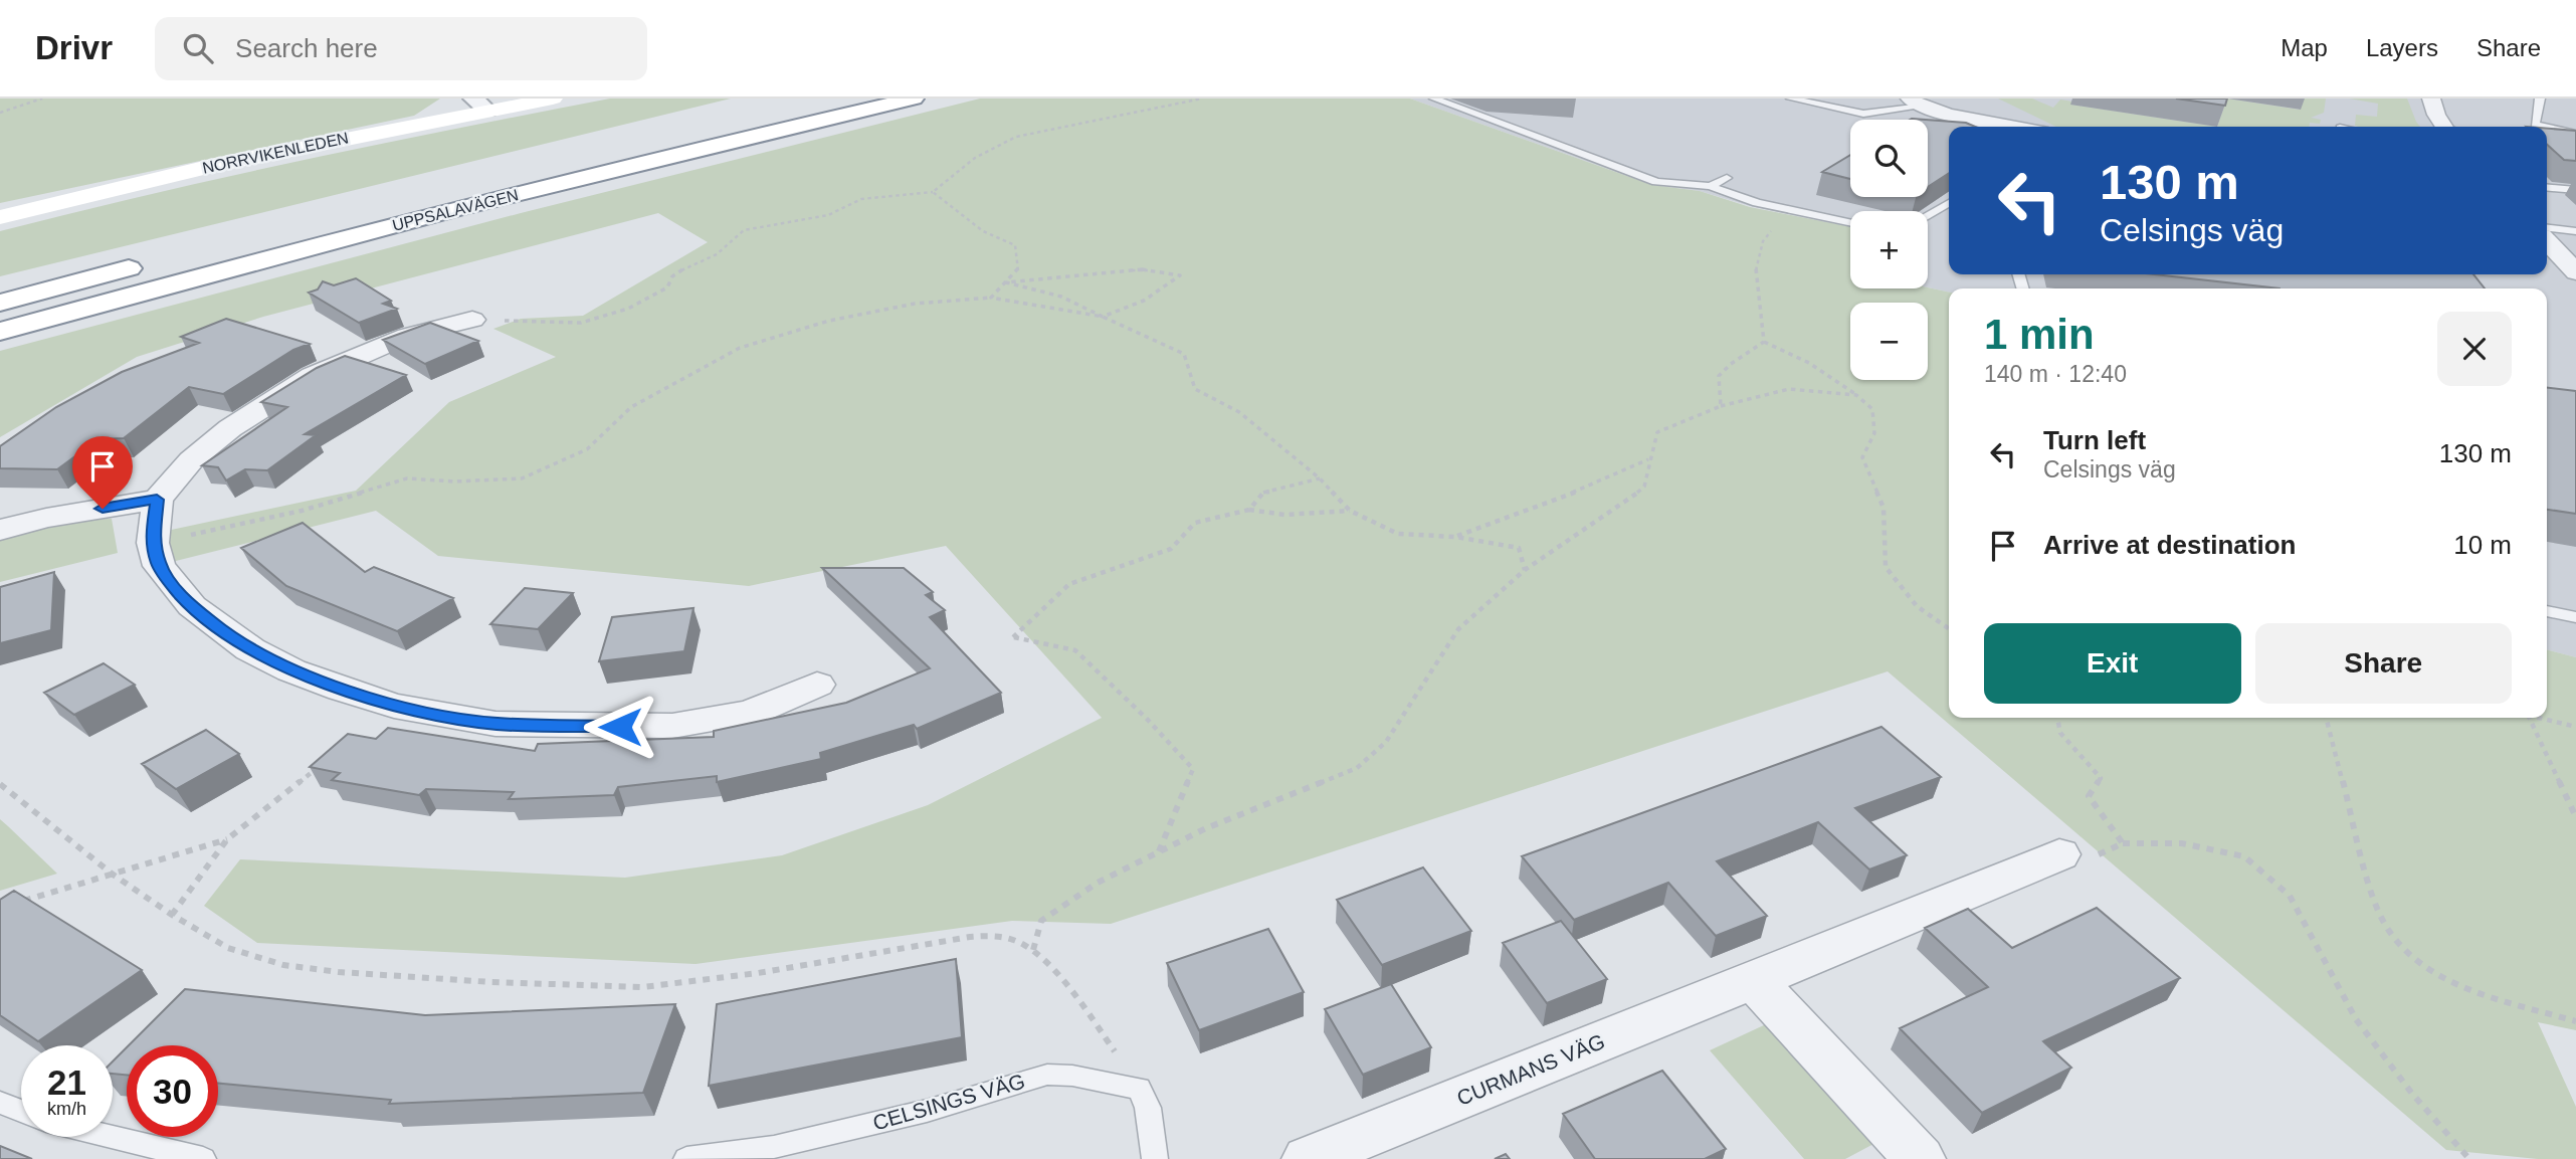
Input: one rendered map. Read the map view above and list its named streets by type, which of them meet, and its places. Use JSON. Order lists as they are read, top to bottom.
{
  "streets": {
    "main road": ["NORRVIKENLEDEN", "UPPSALAVÄGEN"],
    "street": ["CURMANS VÄG"],
    "lane": ["CELSINGS VÄG"]
  },
  "page": {
    "header": "Drivr",
    "search": "Search here",
    "nav": ["Map", "Layers", "Share"],
    "map_buttons": ["+", "−"],
    "turn": ["130 m", "Celsings väg"],
    "heading": ["1 min", "140 m · 12:40"],
    "list": [
      {
        "name": "Turn left",
        "note": "Celsings väg",
        "value": "130 m"
      },
      {
        "name": "Arrive at destination",
        "value": "10 m"
      }
    ],
    "buttons": ["Exit", "Share"],
    "speed": "21 km/h",
    "limit": "30"
  }
}
